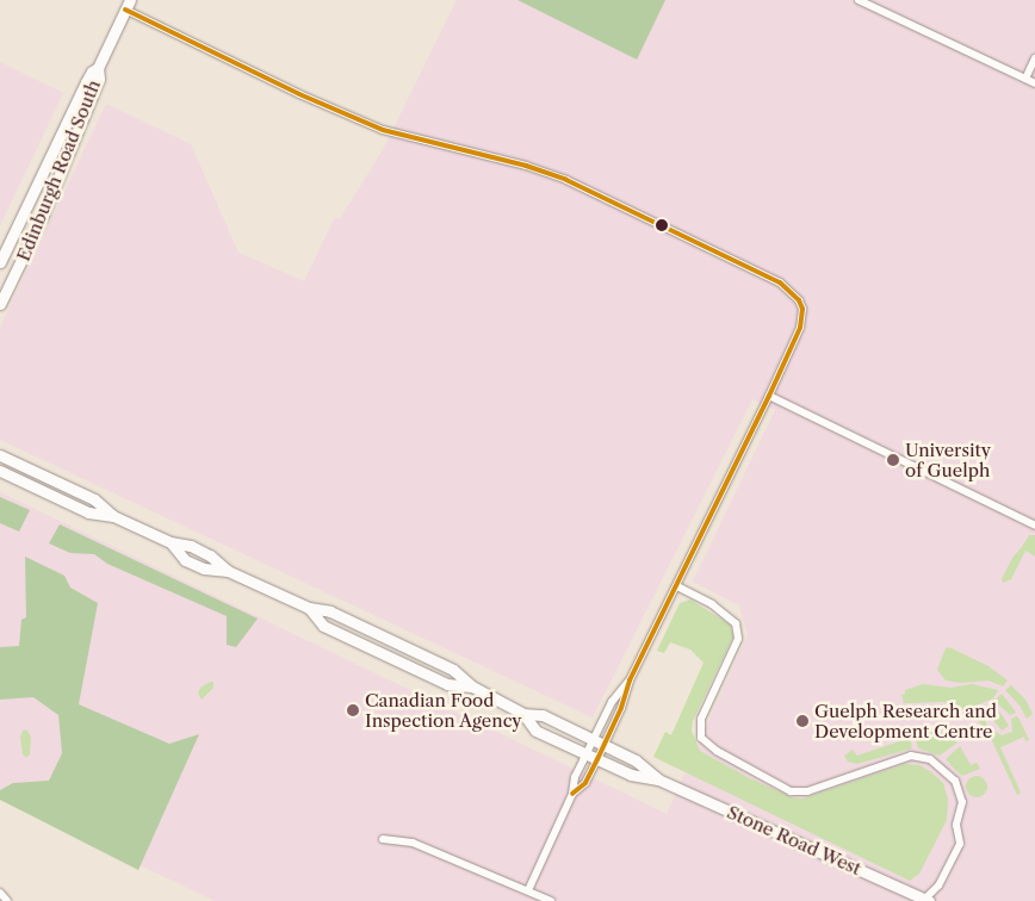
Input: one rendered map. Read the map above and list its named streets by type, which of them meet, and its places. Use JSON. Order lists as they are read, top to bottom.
{
  "streets": {
    "main road": ["Edinburgh Road South", "Stone Road West"]
  },
  "places": ["University of Guelph", "Canadian Food Inspection Agency", "Guelph Research and Development Centre"]
}
